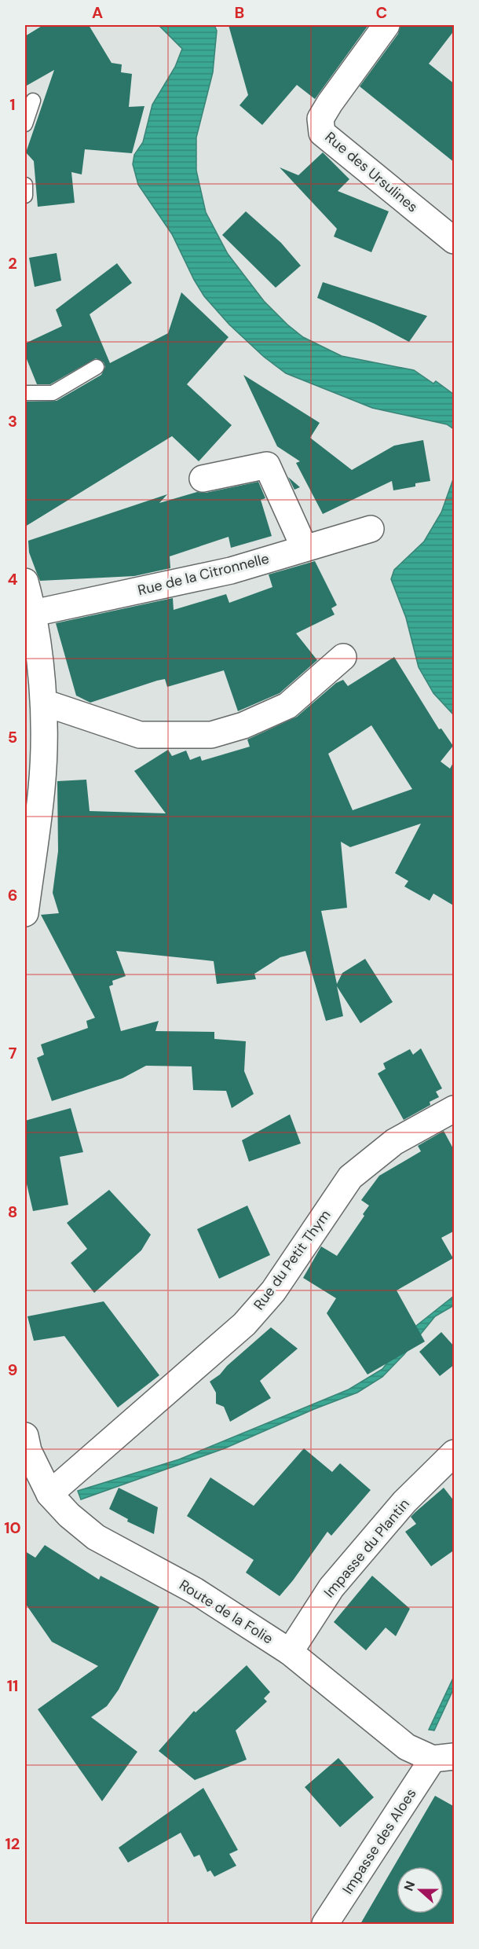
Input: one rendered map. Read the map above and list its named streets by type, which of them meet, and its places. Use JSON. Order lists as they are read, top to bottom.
{
  "streets": {
    "street": [
      "Rue des Ursulines",
      "Rue de la Citronnelle",
      "Rue du Petit Thym",
      "Impasse du Plantin",
      "Route de la Folie",
      "Impasse des Aloes"
    ]
  },
  "crossings": [
    ["Rue du Petit Thym", "Route de la Folie"],
    ["Impasse du Plantin", "Route de la Folie"],
    ["Route de la Folie", "Impasse des Aloes"]
  ],
  "north": "left",
  "grid": {
    "columns": ["A", "B", "C"],
    "rows": [
      "1",
      "2",
      "3",
      "4",
      "5",
      "6",
      "7",
      "8",
      "9",
      "10",
      "11",
      "12"
    ]
  }
}
